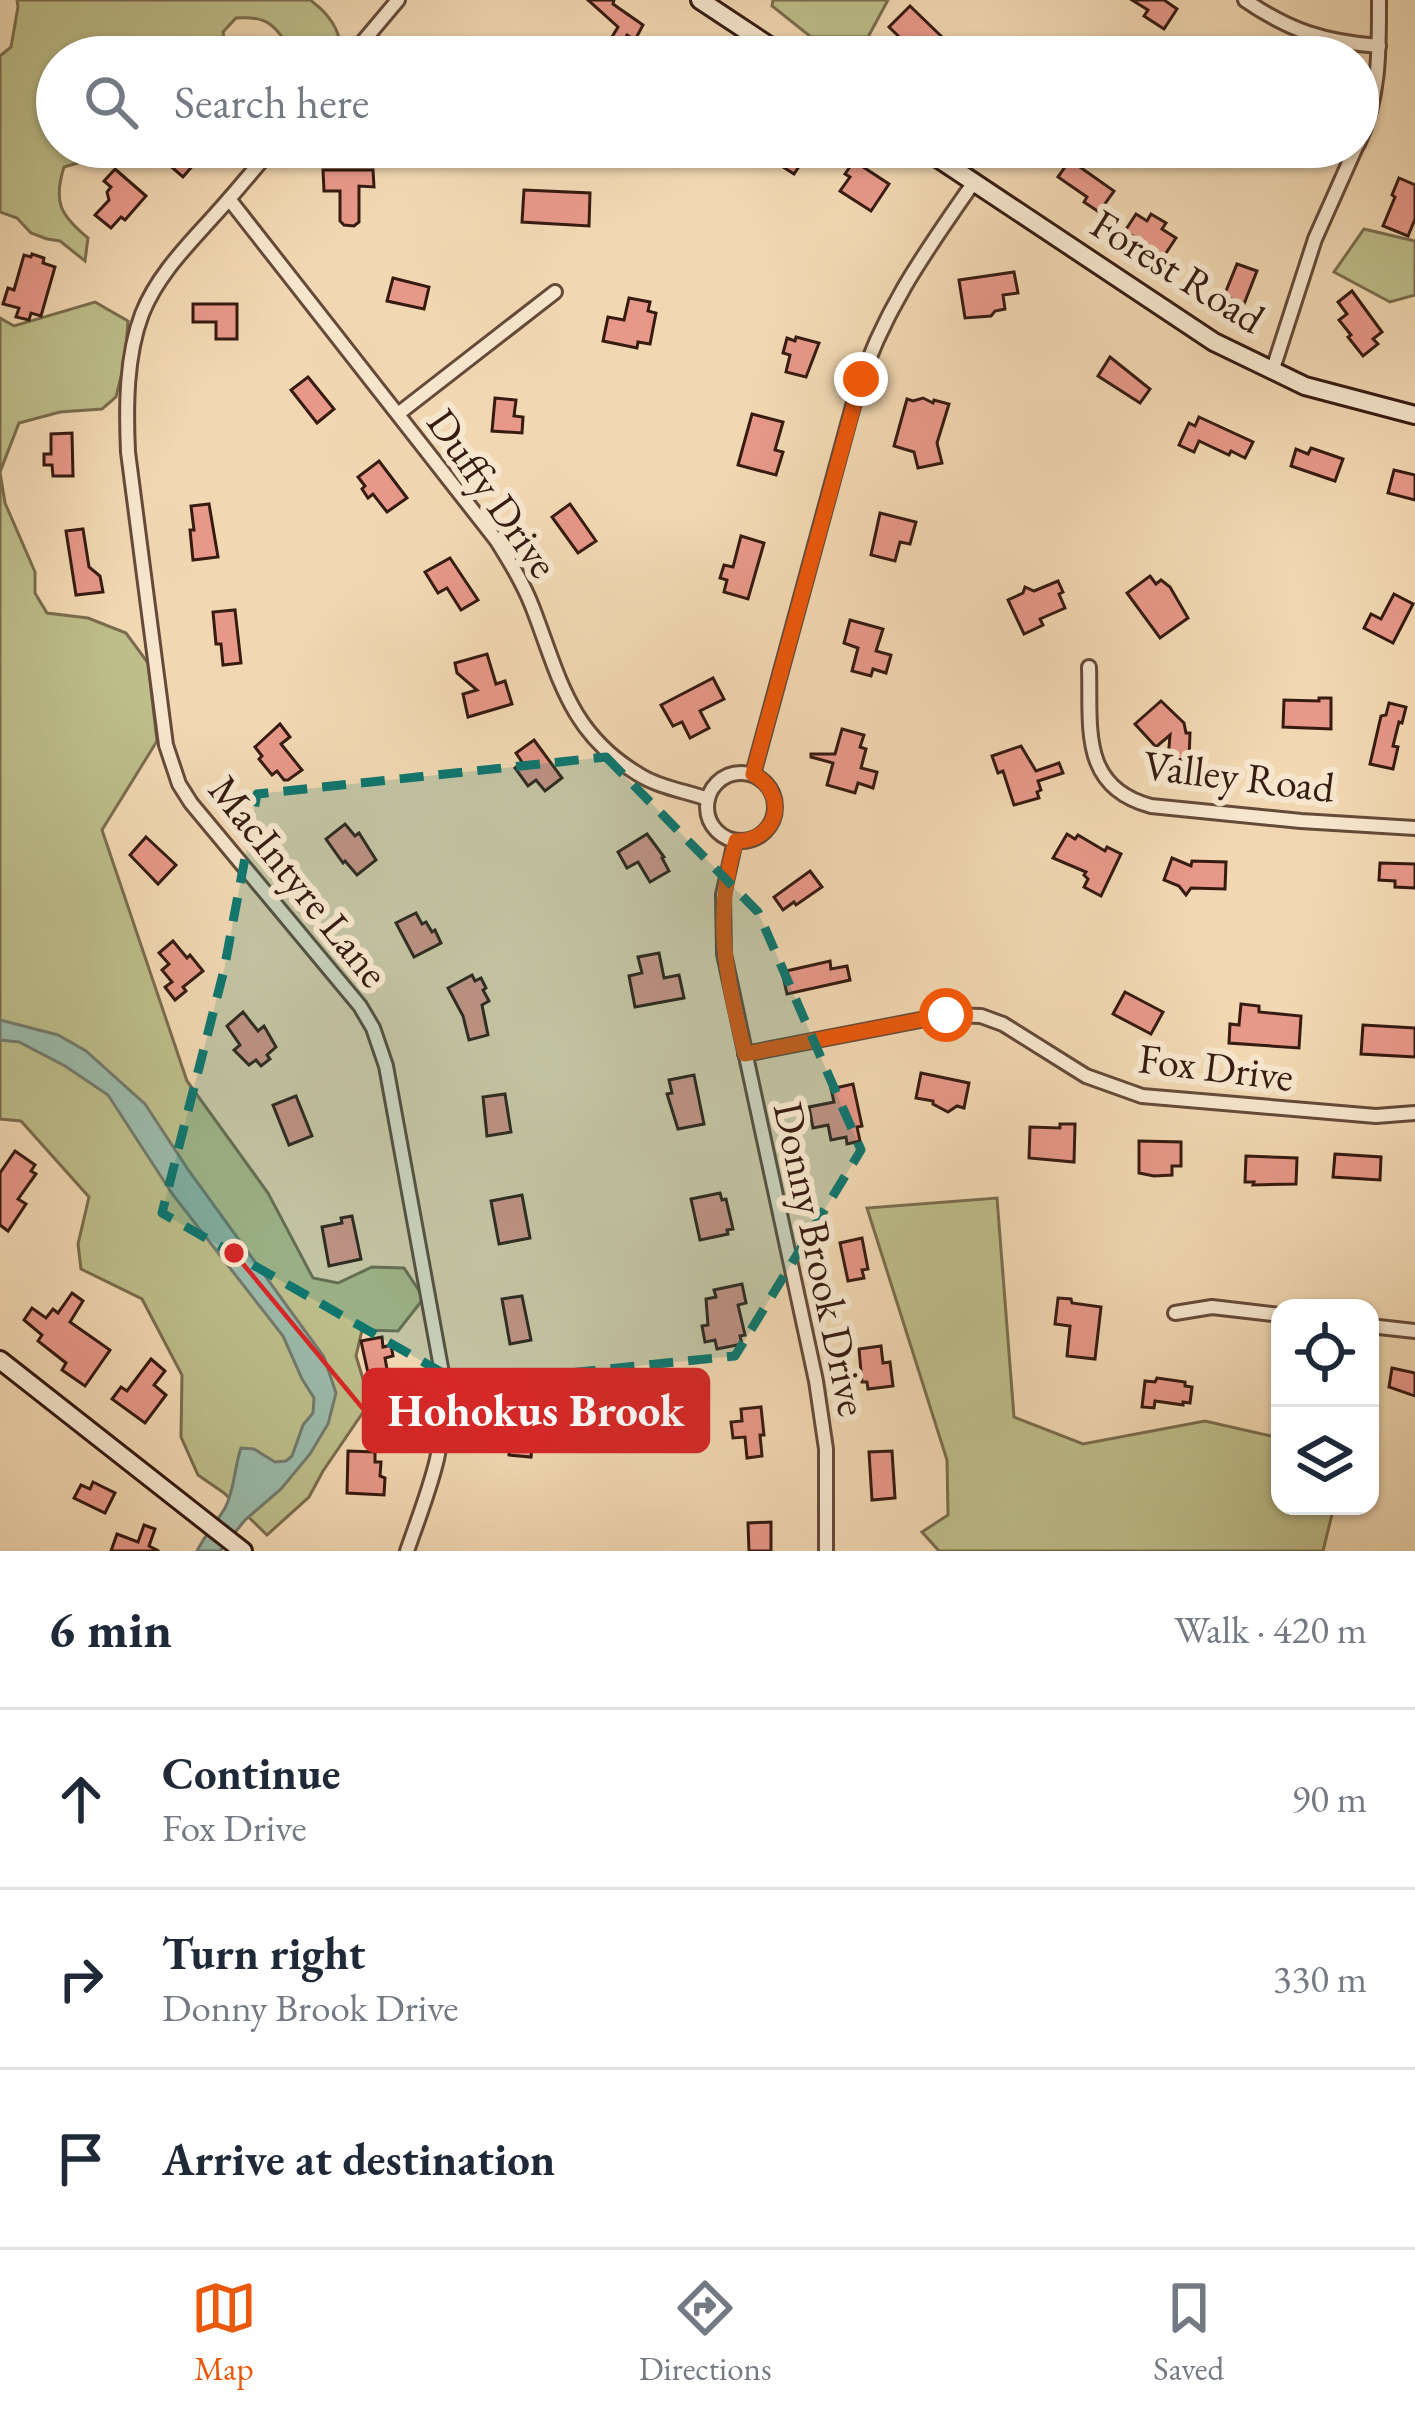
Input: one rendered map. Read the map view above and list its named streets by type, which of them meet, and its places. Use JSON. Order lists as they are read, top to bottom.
{
  "streets": {
    "main road": ["Forest Road"],
    "street": [
      "Duffy Drive",
      "Valley Road",
      "MacIntyre Lane",
      "Fox Drive",
      "Donny Brook Drive"
    ]
  },
  "crossings": [
    ["Duffy Drive", "MacIntyre Lane"],
    ["Duffy Drive", "Donny Brook Drive"],
    ["Fox Drive", "Donny Brook Drive"]
  ],
  "places": ["Hohokus Brook"],
  "page": {
    "search": "Search here",
    "heading": ["6 min", "Walk · 420 m"],
    "list": [
      ["Continue", "Fox Drive", "90 m"],
      ["Turn right", "Donny Brook Drive", "330 m"],
      "Arrive at destination"
    ],
    "nav": ["Map", "Directions", "Saved"]
  }
}
